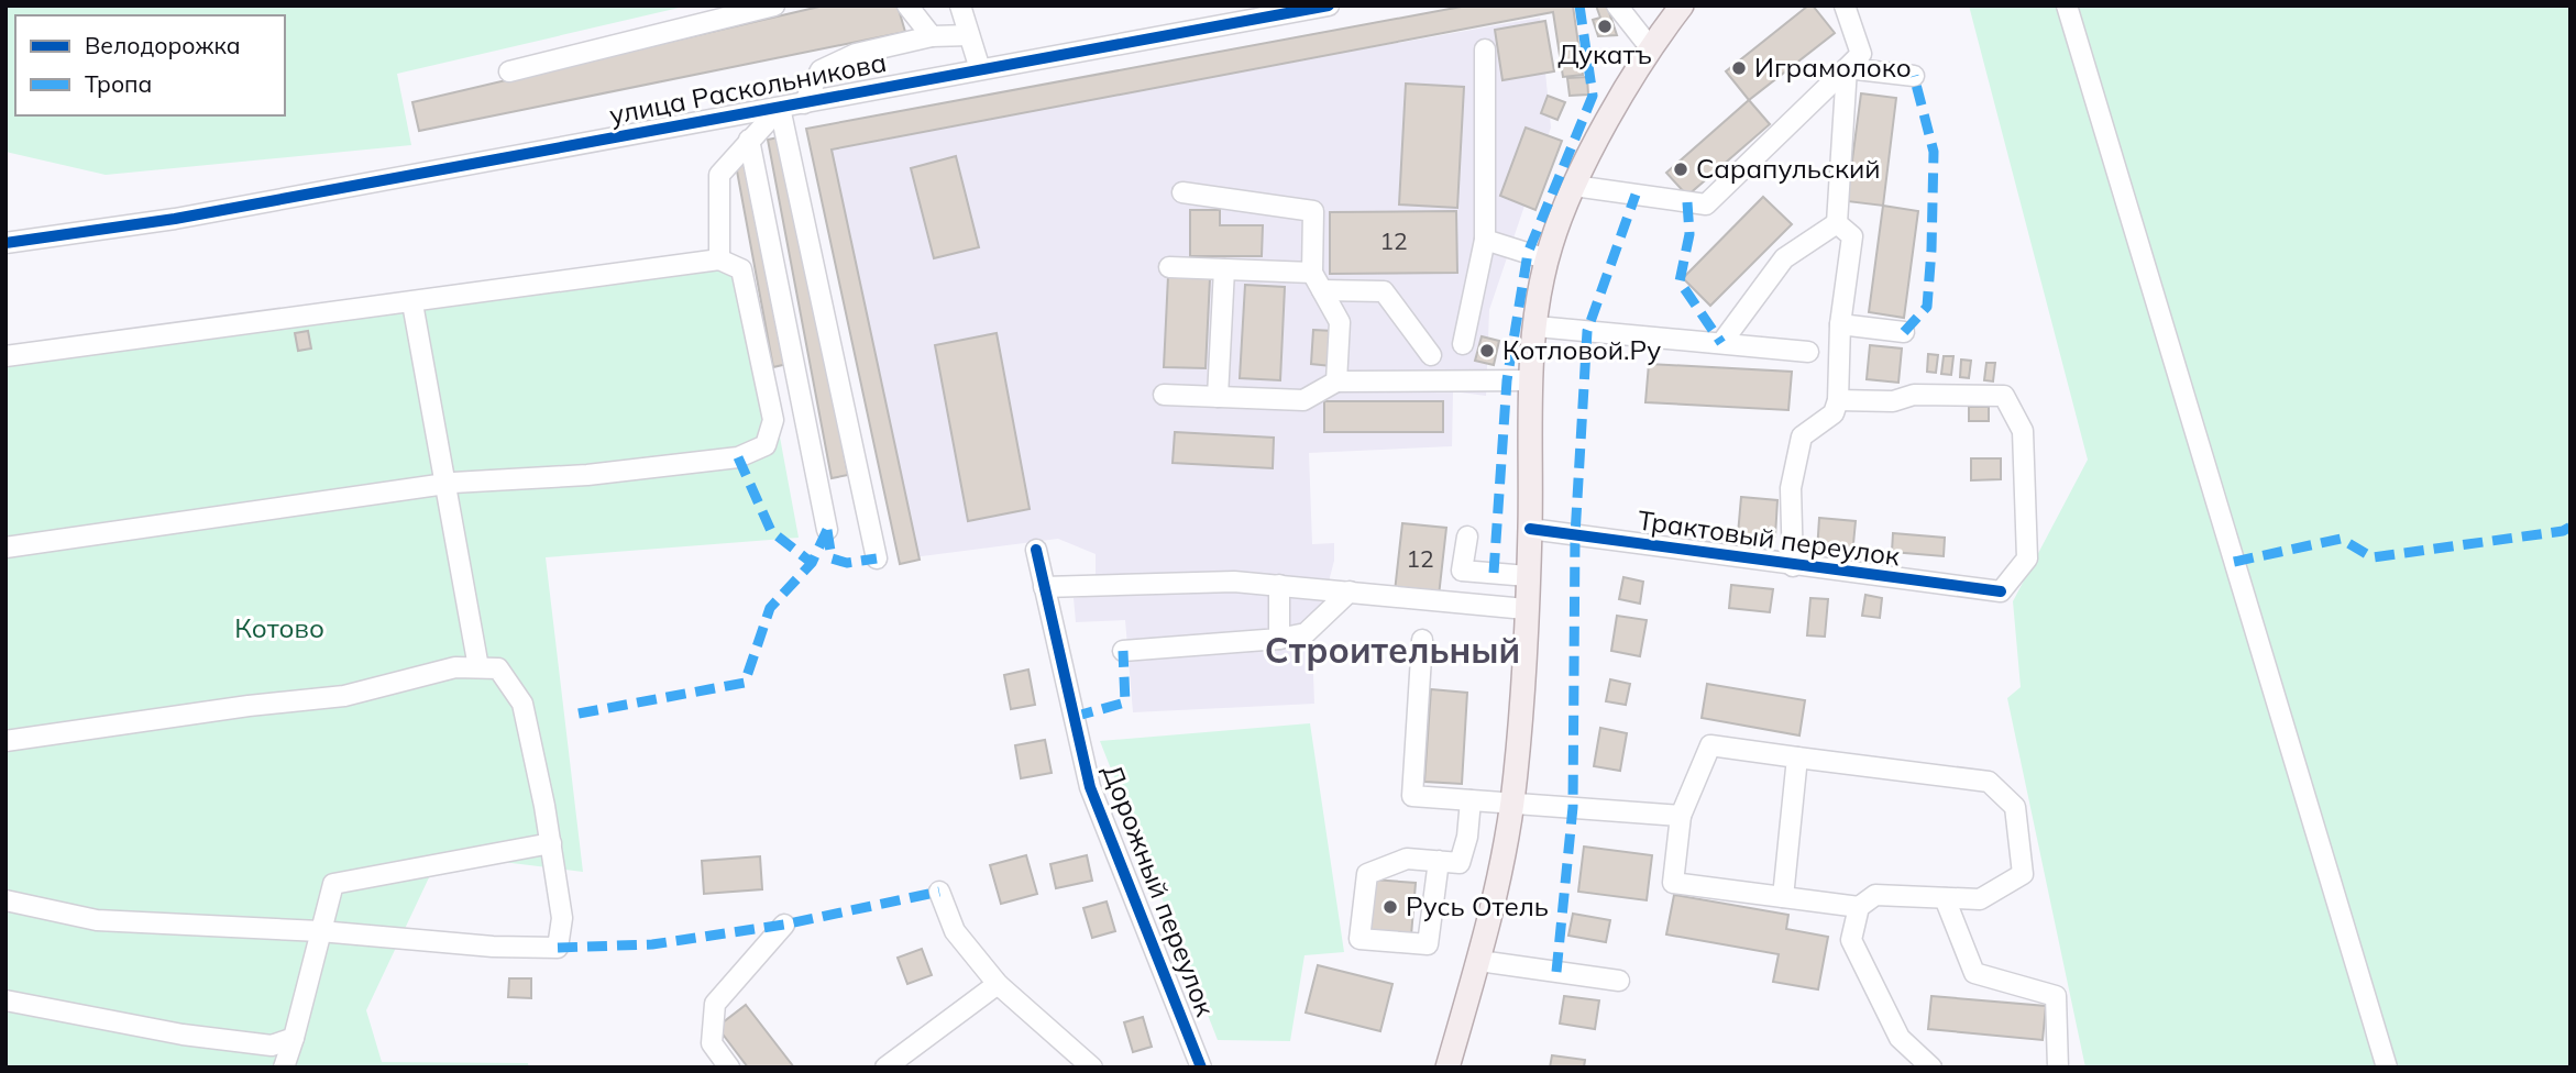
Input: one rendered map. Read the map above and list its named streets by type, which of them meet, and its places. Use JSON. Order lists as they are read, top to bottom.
{
  "streets": {
    "street": ["улица Раскольникова", "Трактовый переулок", "Дорожный переулок"]
  },
  "districts": ["Строительный"],
  "parks": ["Котово"],
  "places": [
    "Дукатъ",
    "Играмолоко",
    "Сарапульский",
    "Котловой.Ру",
    "Русь Отель"
  ],
  "house_numbers": ["12", "12"],
  "legend": ["Велодорожка", "Тропа"]
}
